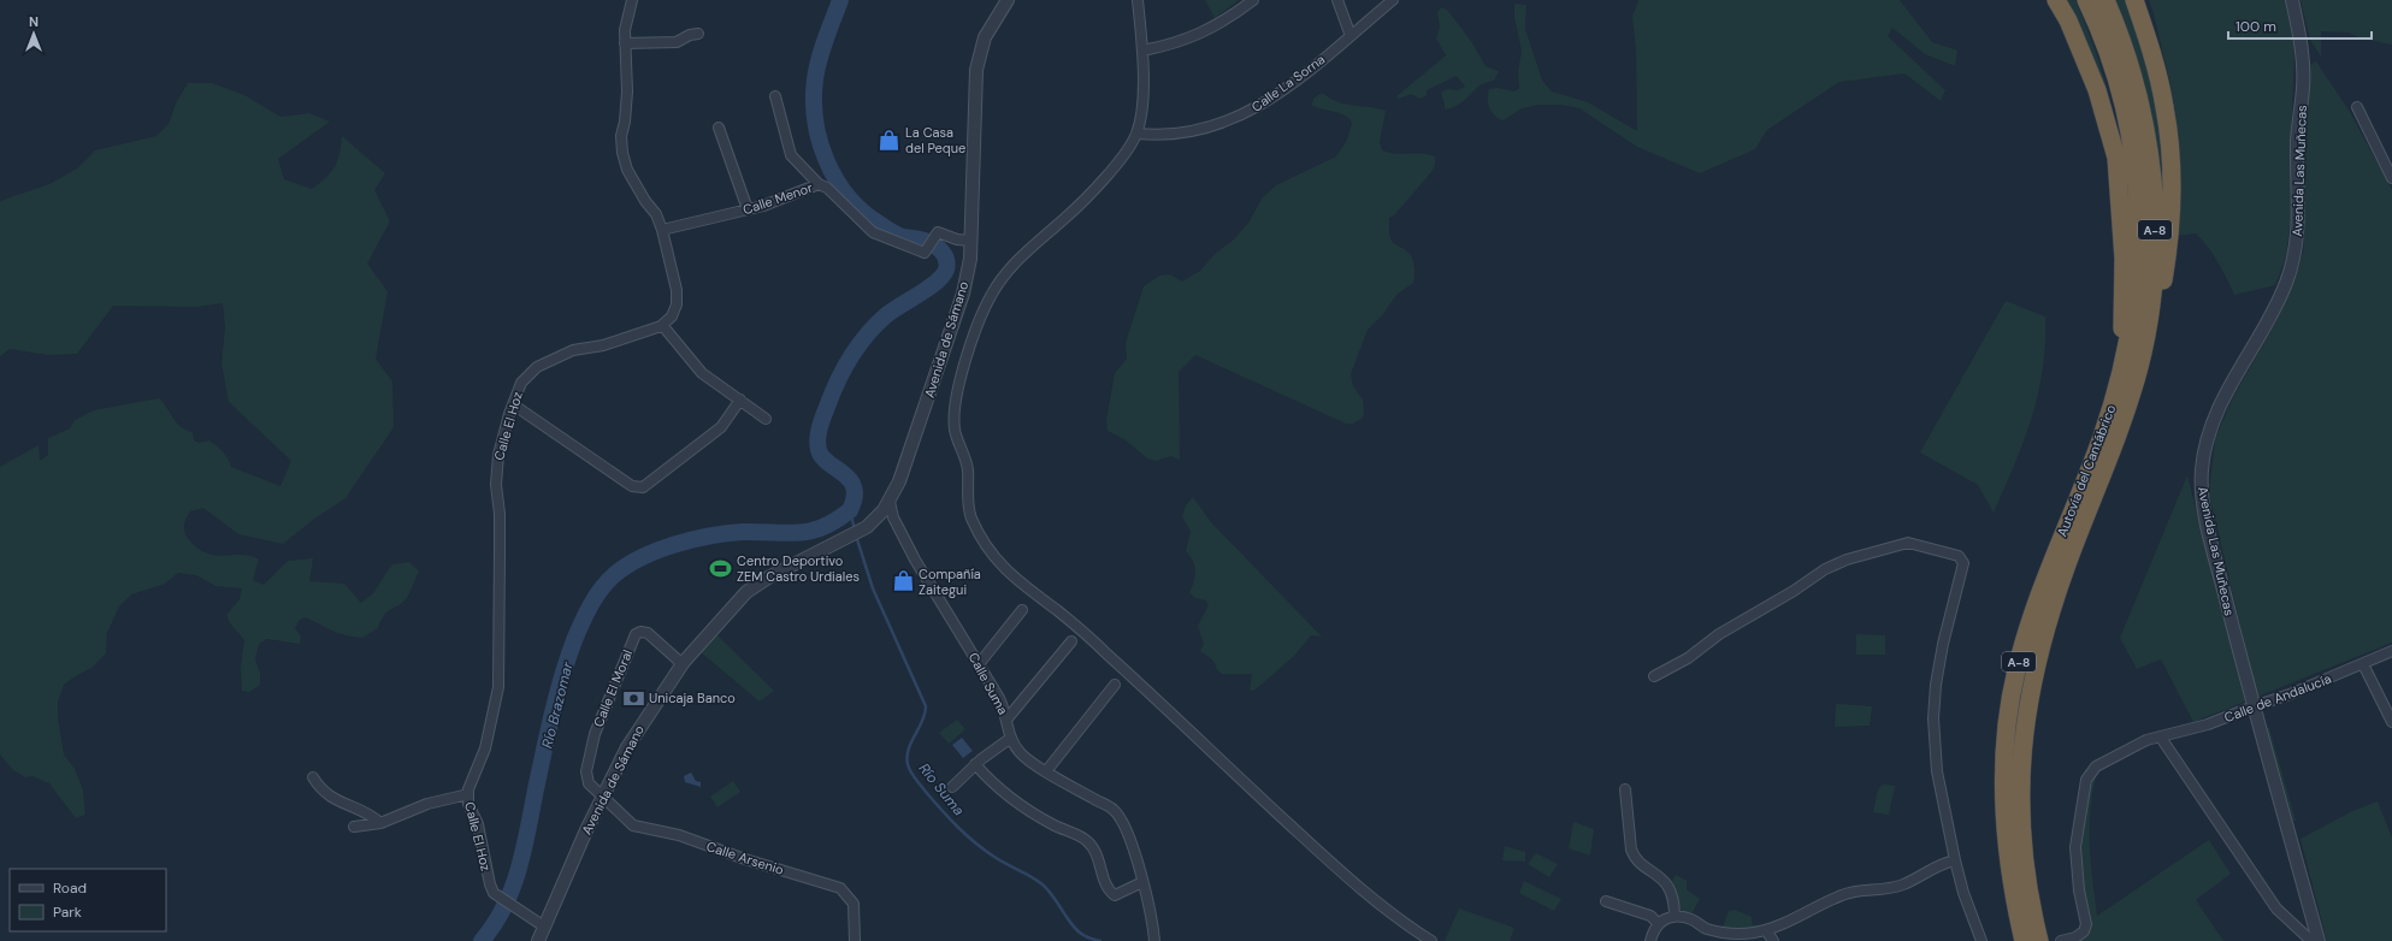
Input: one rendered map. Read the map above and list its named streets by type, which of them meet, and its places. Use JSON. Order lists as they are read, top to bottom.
{
  "streets": {
    "highway": ["A-8", "Autovía del Cantábrico"],
    "street": [
      "Calle La Sorna",
      "Avenida Las Muñecas",
      "Calle Menor",
      "Avenida de Sámano",
      "Calle El Hoz",
      "Calle Suma",
      "Calle El Moral",
      "Calle de Andalucía",
      "Calle Arsenio"
    ]
  },
  "crossings": [
    ["Avenida Las Muñecas", "Calle de Andalucía"],
    ["Calle Menor", "Avenida de Sámano"],
    ["Avenida de Sámano", "Calle El Hoz"],
    ["Avenida de Sámano", "Calle Suma"],
    ["Avenida de Sámano", "Calle El Moral"],
    ["Avenida de Sámano", "Calle Arsenio"],
    ["Calle El Moral", "Calle Arsenio"]
  ],
  "water": ["Río Brazomar", "Río Suma"],
  "places": {
    "shop": ["La Casa del Peque", "Compañía Zaitegui"],
    "sports": ["Centro Deportivo ZEM Castro Urdiales"],
    "bank": ["Unicaja Banco"]
  },
  "legend": ["Road", "Park"],
  "scale_bar": "100 m",
  "north": "top"
}
